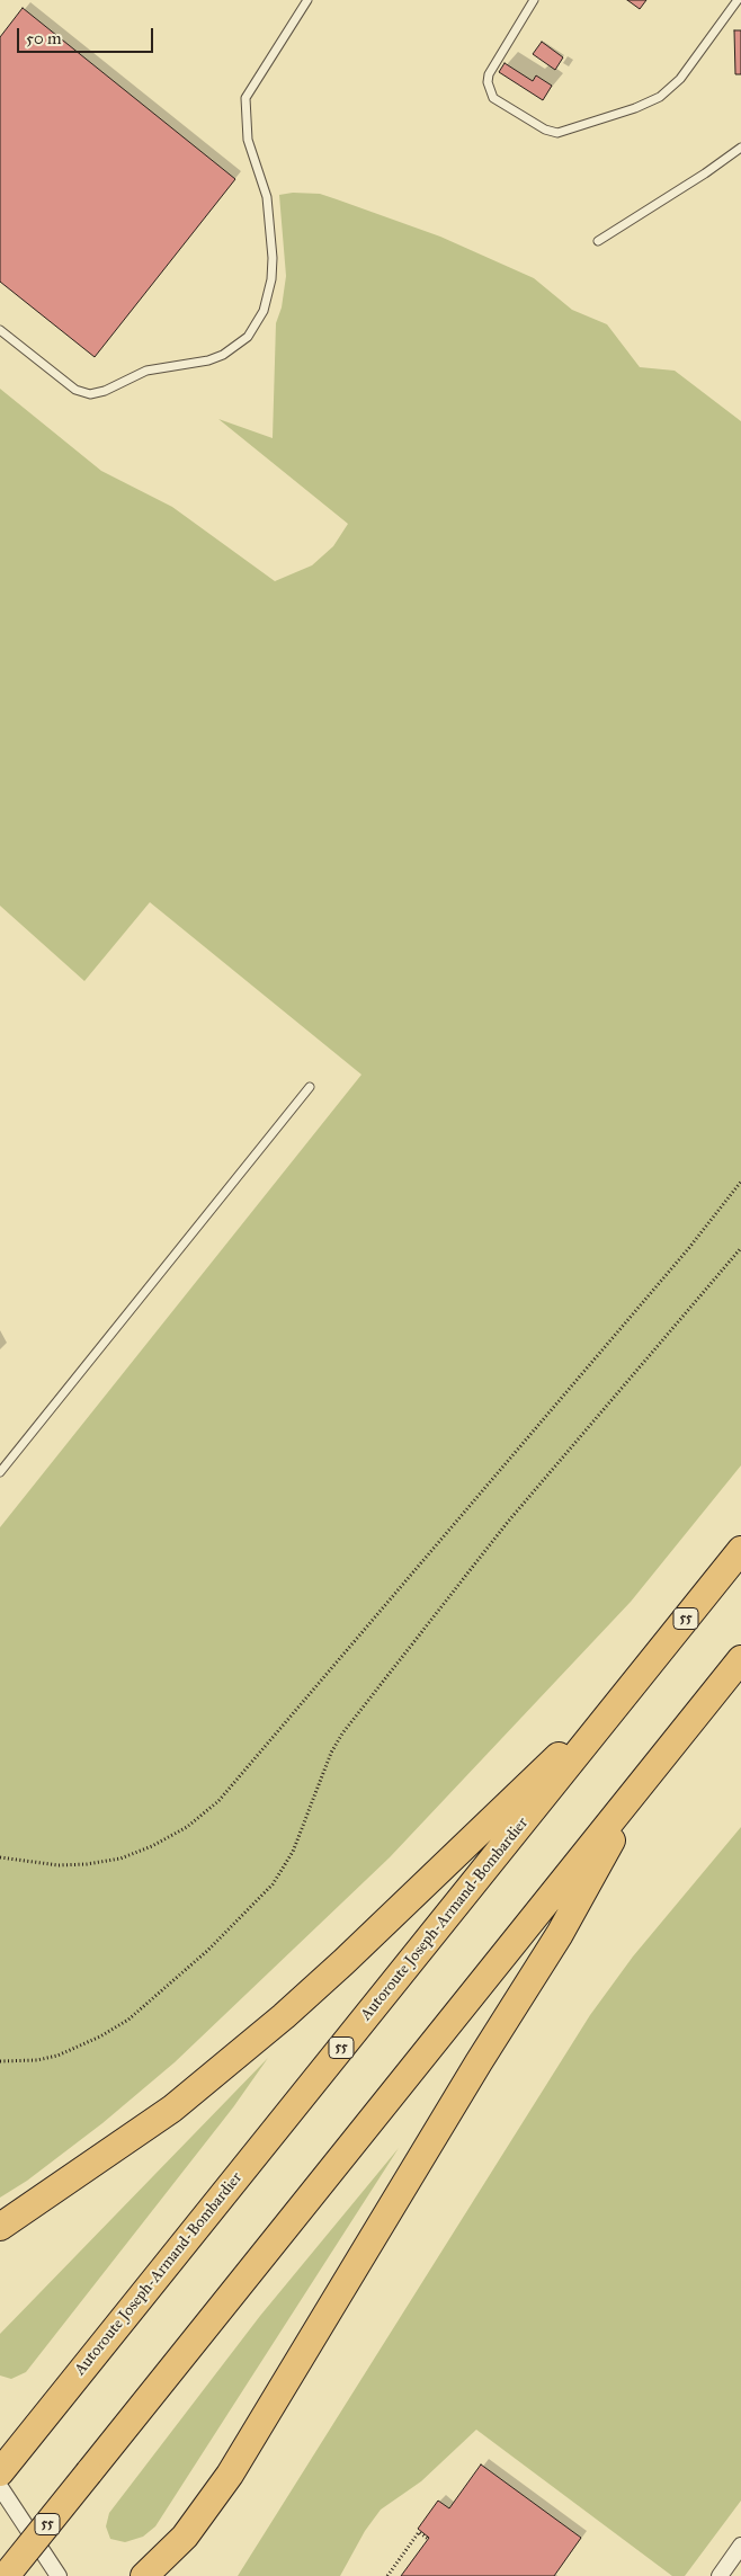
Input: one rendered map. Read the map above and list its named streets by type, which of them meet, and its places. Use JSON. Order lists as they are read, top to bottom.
{
  "streets": {
    "highway": ["55", "Autoroute Joseph-Armand-Bombardier"]
  },
  "scale_bar": "50 m"
}
